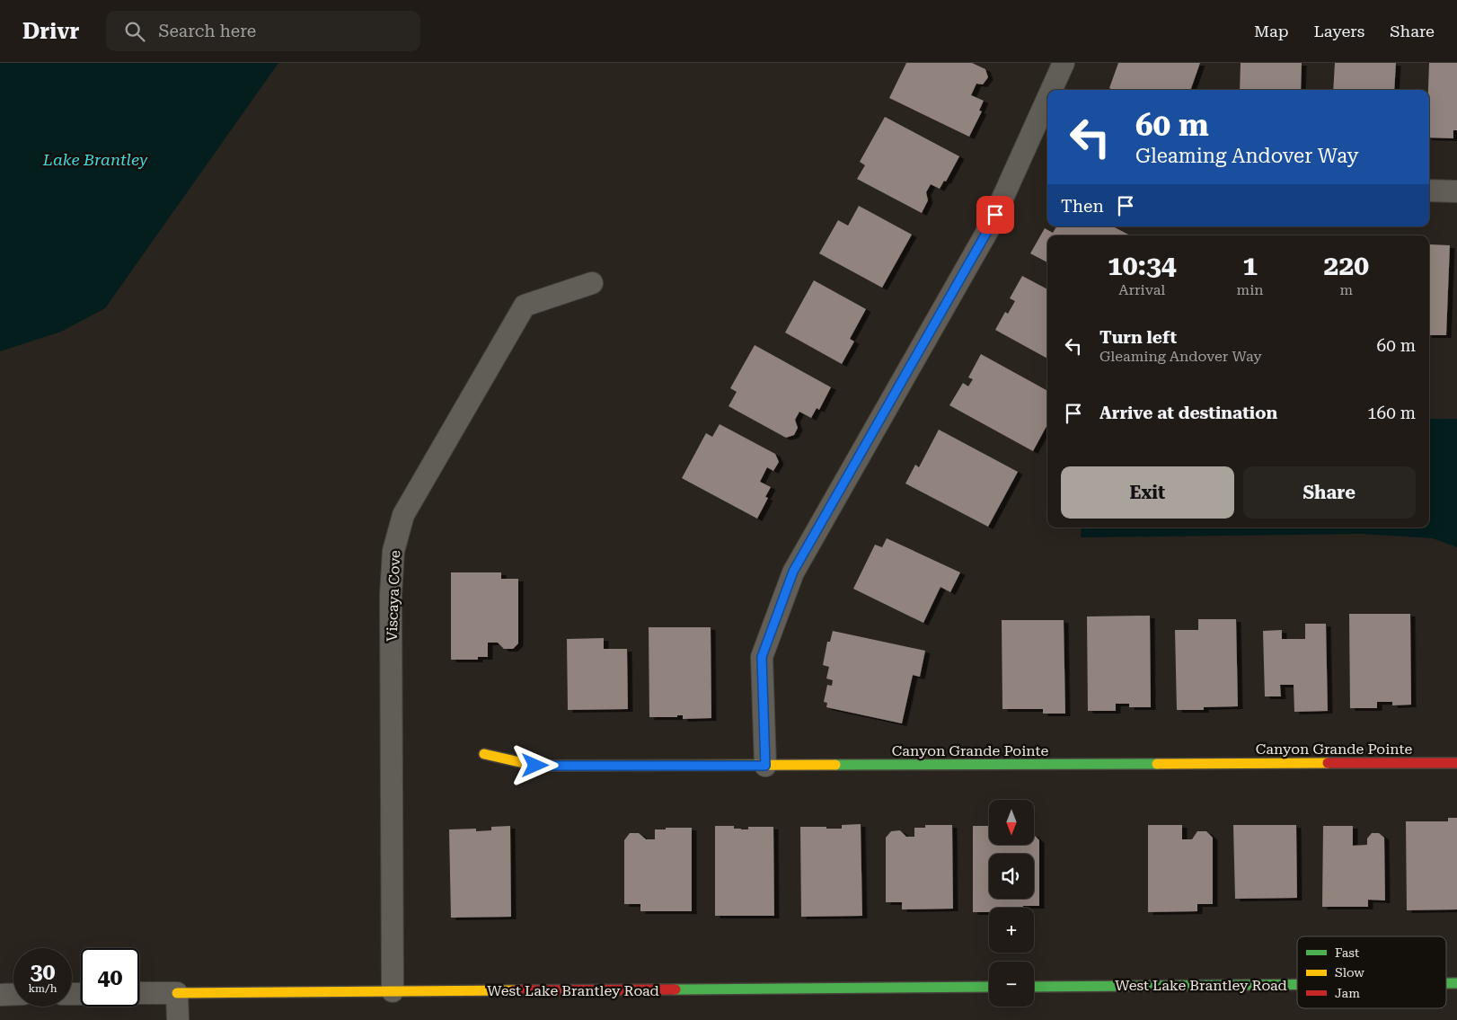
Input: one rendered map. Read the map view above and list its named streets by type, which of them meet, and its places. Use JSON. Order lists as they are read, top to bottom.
{
  "streets": {
    "street": ["Viscaya Cove", "Canyon Grande Pointe", "West Lake Brantley Road"]
  },
  "crossings": [
    ["Viscaya Cove", "West Lake Brantley Road"]
  ],
  "water": ["Lake Brantley"],
  "legend": ["Fast", "Slow", "Jam"],
  "north": "bottom",
  "page": {
    "header": "Drivr",
    "search": "Search here",
    "nav": ["Map", "Layers", "Share"],
    "turn": ["60 m", "Gleaming Andover Way"],
    "then": "Then",
    "eta": [
      "10:34",
      "Arrival",
      "1",
      "min",
      "220",
      "m"
    ],
    "list": [
      {
        "name": "Turn left",
        "note": "Gleaming Andover Way",
        "value": "60 m"
      },
      {
        "name": "Arrive at destination",
        "value": "160 m"
      }
    ],
    "buttons": ["Exit", "Share"],
    "map_buttons": ["+", "−"],
    "speed": "30 km/h",
    "limit": "40"
  }
}
